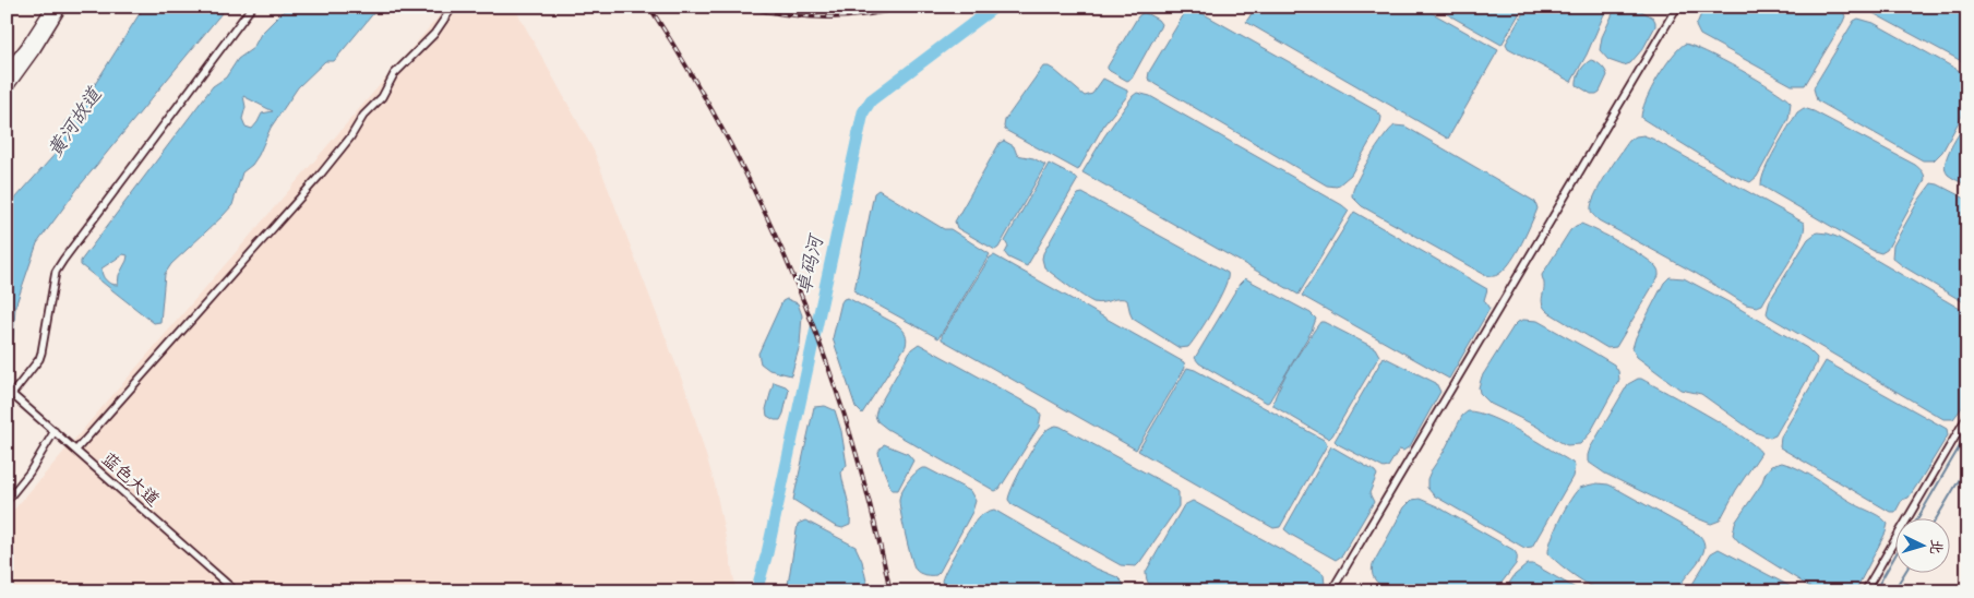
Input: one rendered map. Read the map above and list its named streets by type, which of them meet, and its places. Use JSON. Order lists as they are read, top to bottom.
{
  "streets": {
    "street": ["蓝色大道"]
  },
  "water": ["黄河故道", "卓码河"],
  "north": "right"
}
